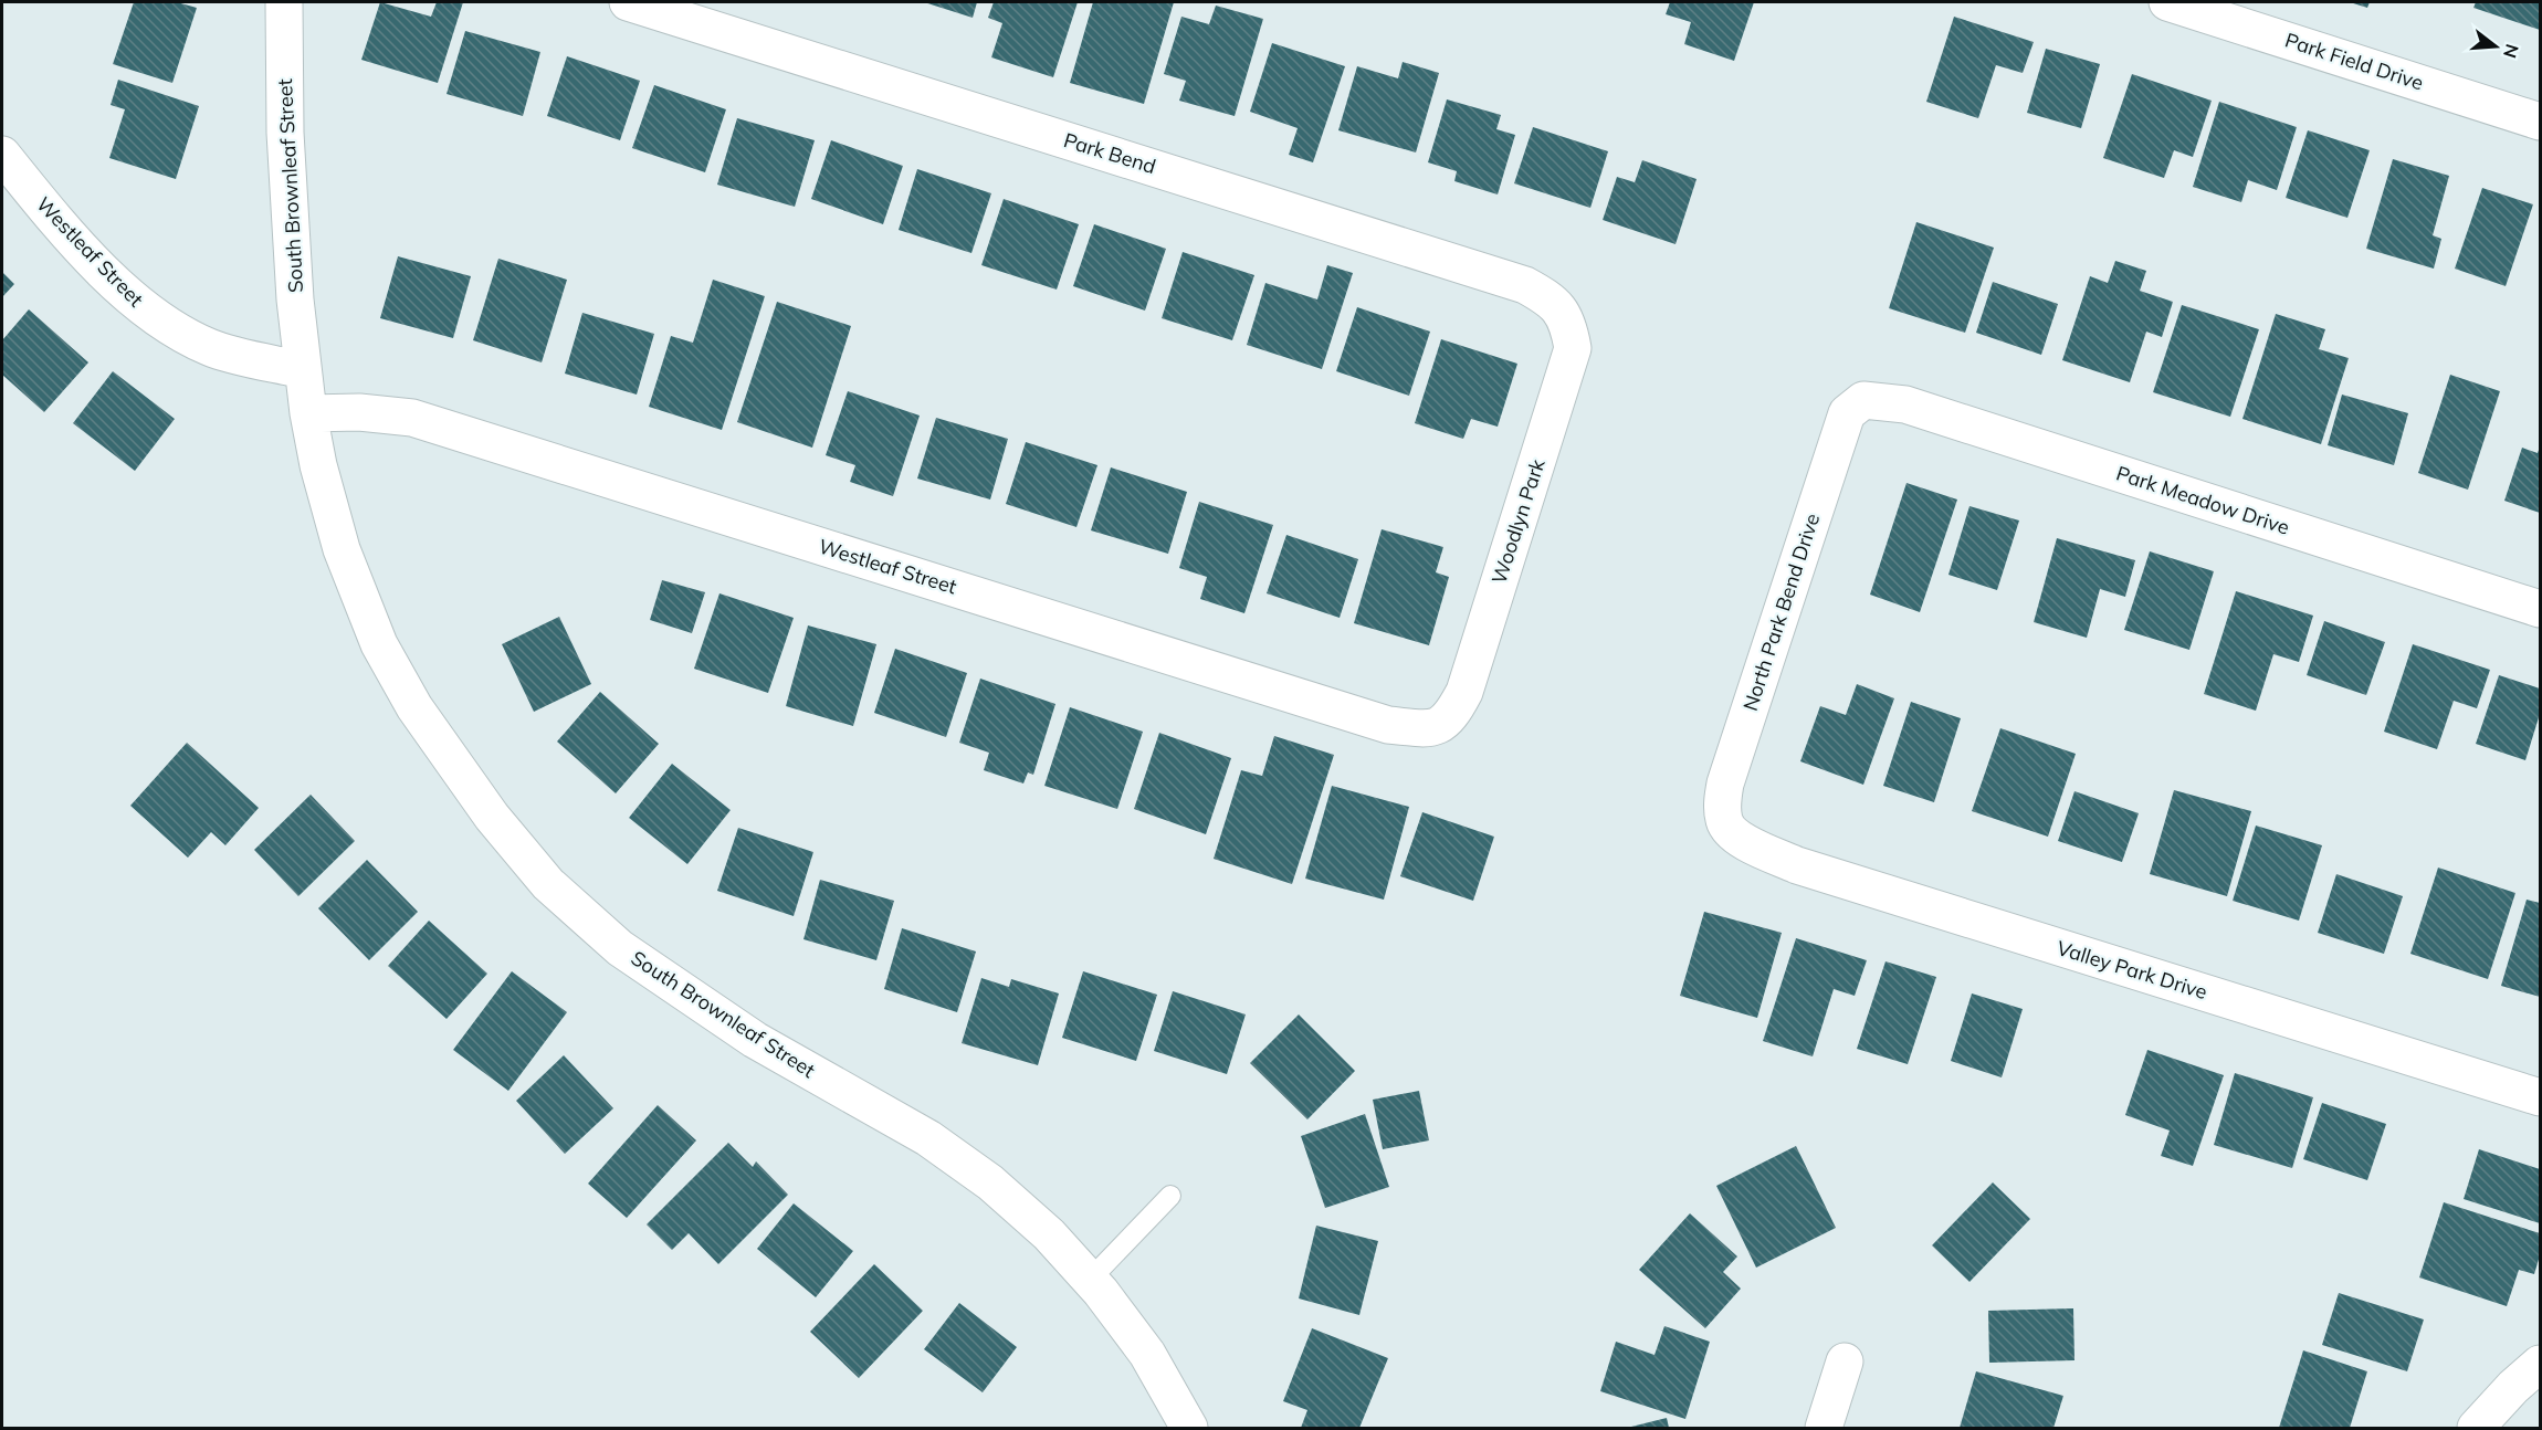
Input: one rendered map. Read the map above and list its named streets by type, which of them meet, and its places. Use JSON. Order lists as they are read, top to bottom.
{
  "streets": {
    "street": [
      "Park Field Drive",
      "Park Bend",
      "South Brownleaf Street",
      "Westleaf Street",
      "Park Meadow Drive",
      "Woodlyn Park",
      "North Park Bend Drive",
      "Valley Park Drive"
    ]
  },
  "crossings": [
    ["Park Bend", "Woodlyn Park"],
    ["South Brownleaf Street", "Westleaf Street"],
    ["Westleaf Street", "Woodlyn Park"],
    ["Park Meadow Drive", "North Park Bend Drive"],
    ["North Park Bend Drive", "Valley Park Drive"]
  ],
  "north": "right"
}
